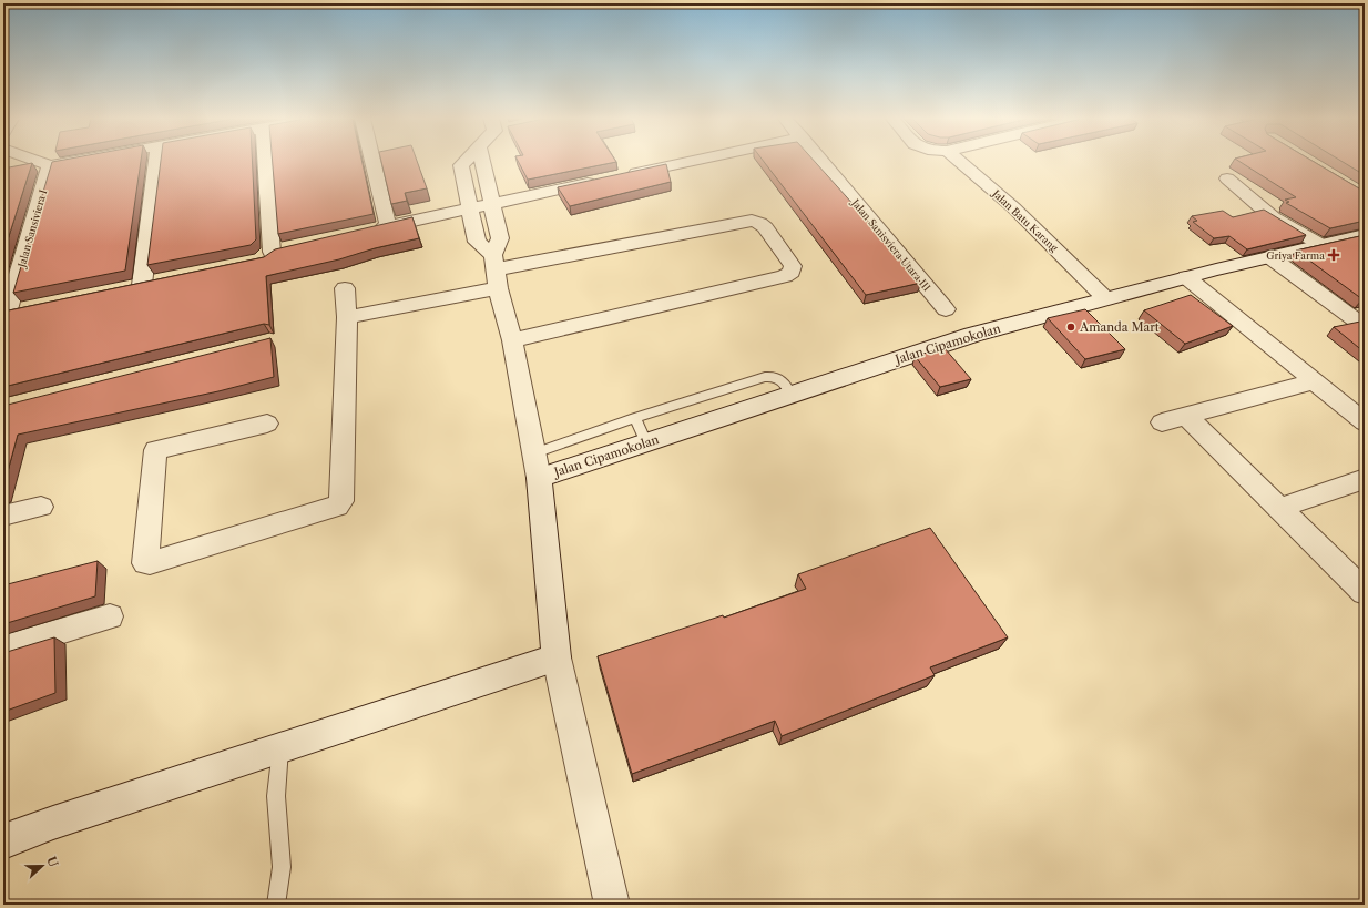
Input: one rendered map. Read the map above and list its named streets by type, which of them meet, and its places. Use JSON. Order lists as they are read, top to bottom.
{
  "streets": {
    "street": [
      "Jalan Batu Karang",
      "Jalan Sansiviera I",
      "Jalan Sanisviera Utara III",
      "Jalan Cipamokolan"
    ]
  },
  "crossings": [
    ["Jalan Batu Karang", "Jalan Cipamokolan"]
  ],
  "places": {
    "health": ["Griya Farma"],
    "other": ["Amanda Mart"]
  },
  "north": "right"
}
